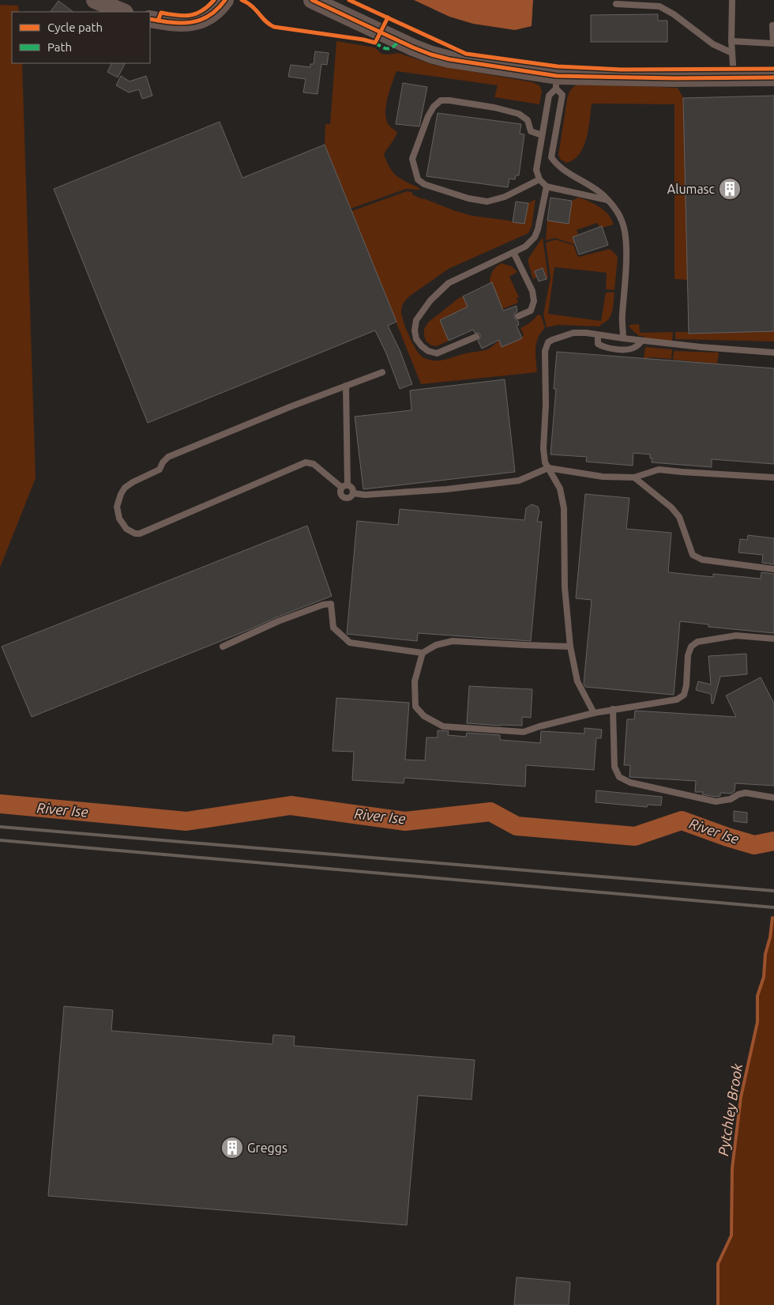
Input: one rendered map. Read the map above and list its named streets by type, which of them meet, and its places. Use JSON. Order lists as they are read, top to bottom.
{
  "water": ["River Ise", "Pytchley Brook"],
  "places": {
    "building": ["Alumasc", "Greggs"]
  },
  "legend": ["Cycle path", "Path"]
}
